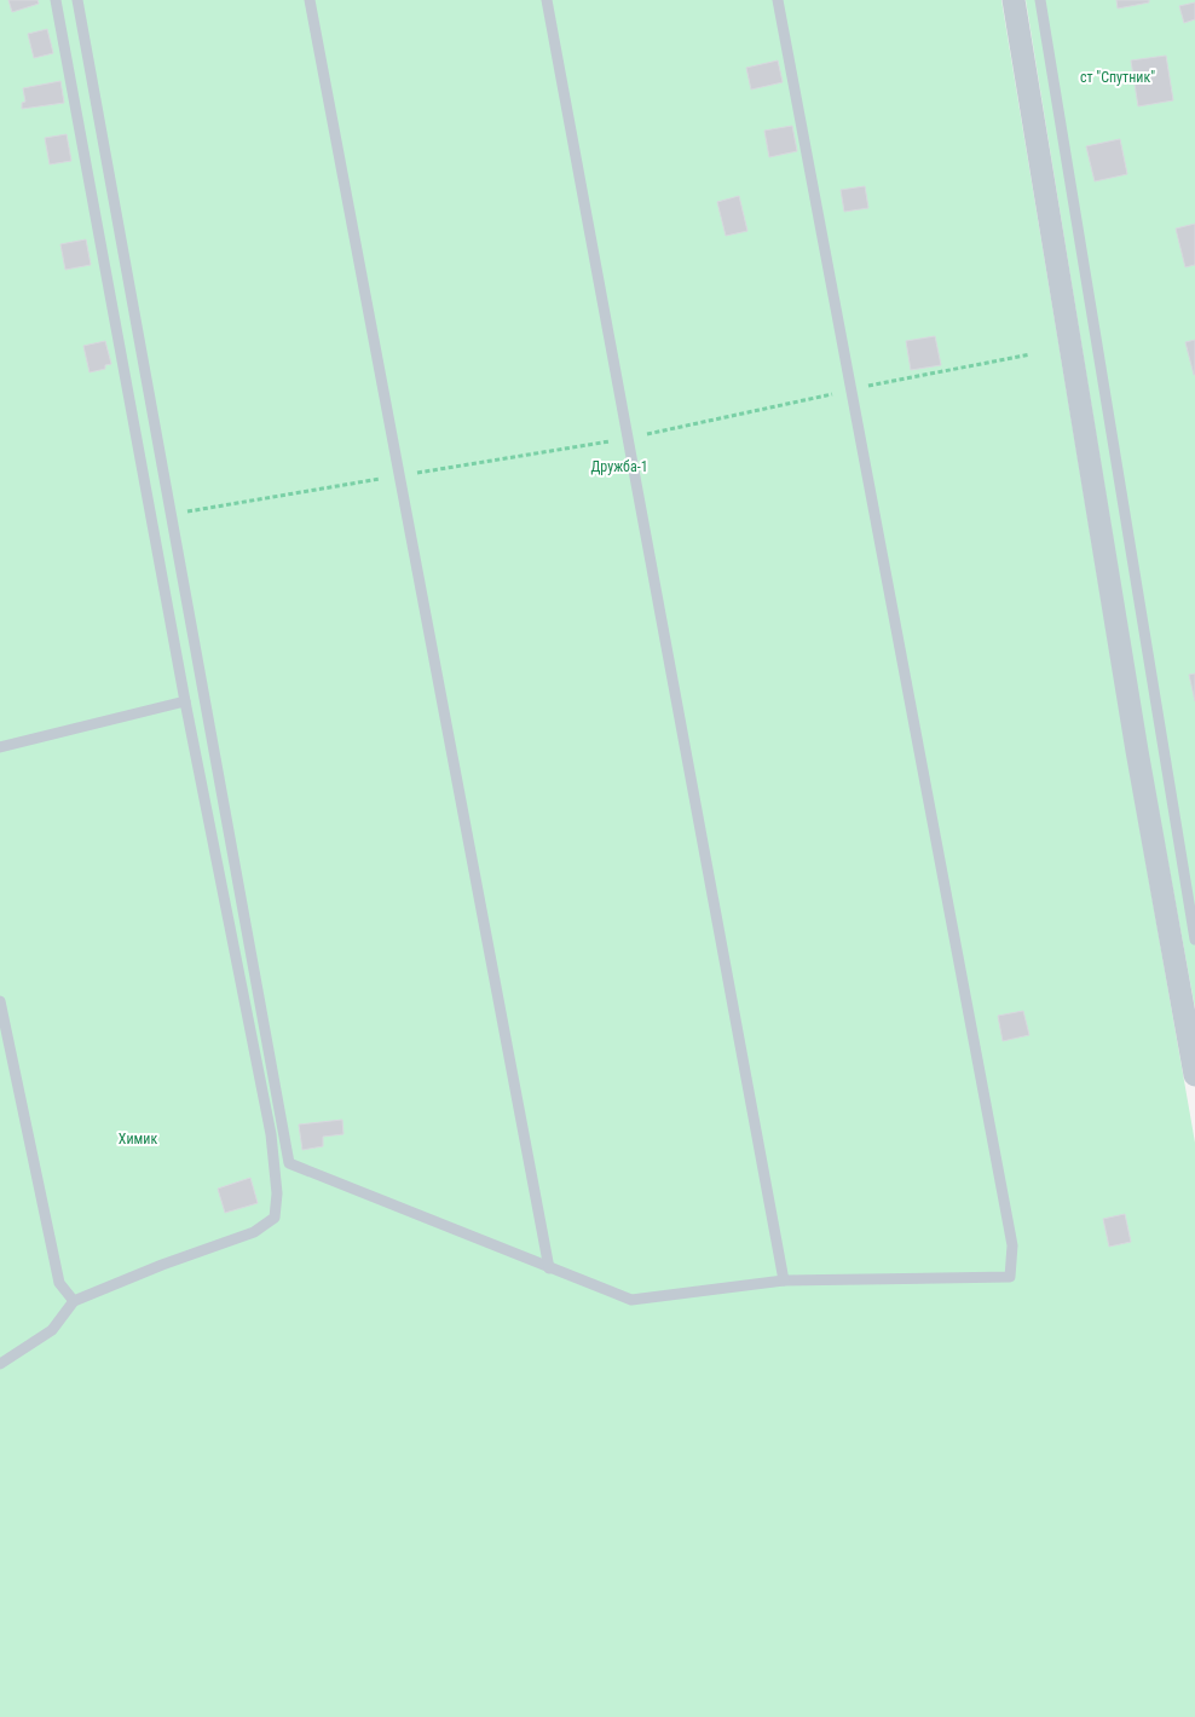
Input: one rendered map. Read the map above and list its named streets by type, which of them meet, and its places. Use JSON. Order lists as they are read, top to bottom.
{
  "parks": ["ст \"Спутник\"", "Дружба-1", "Химик"]
}
